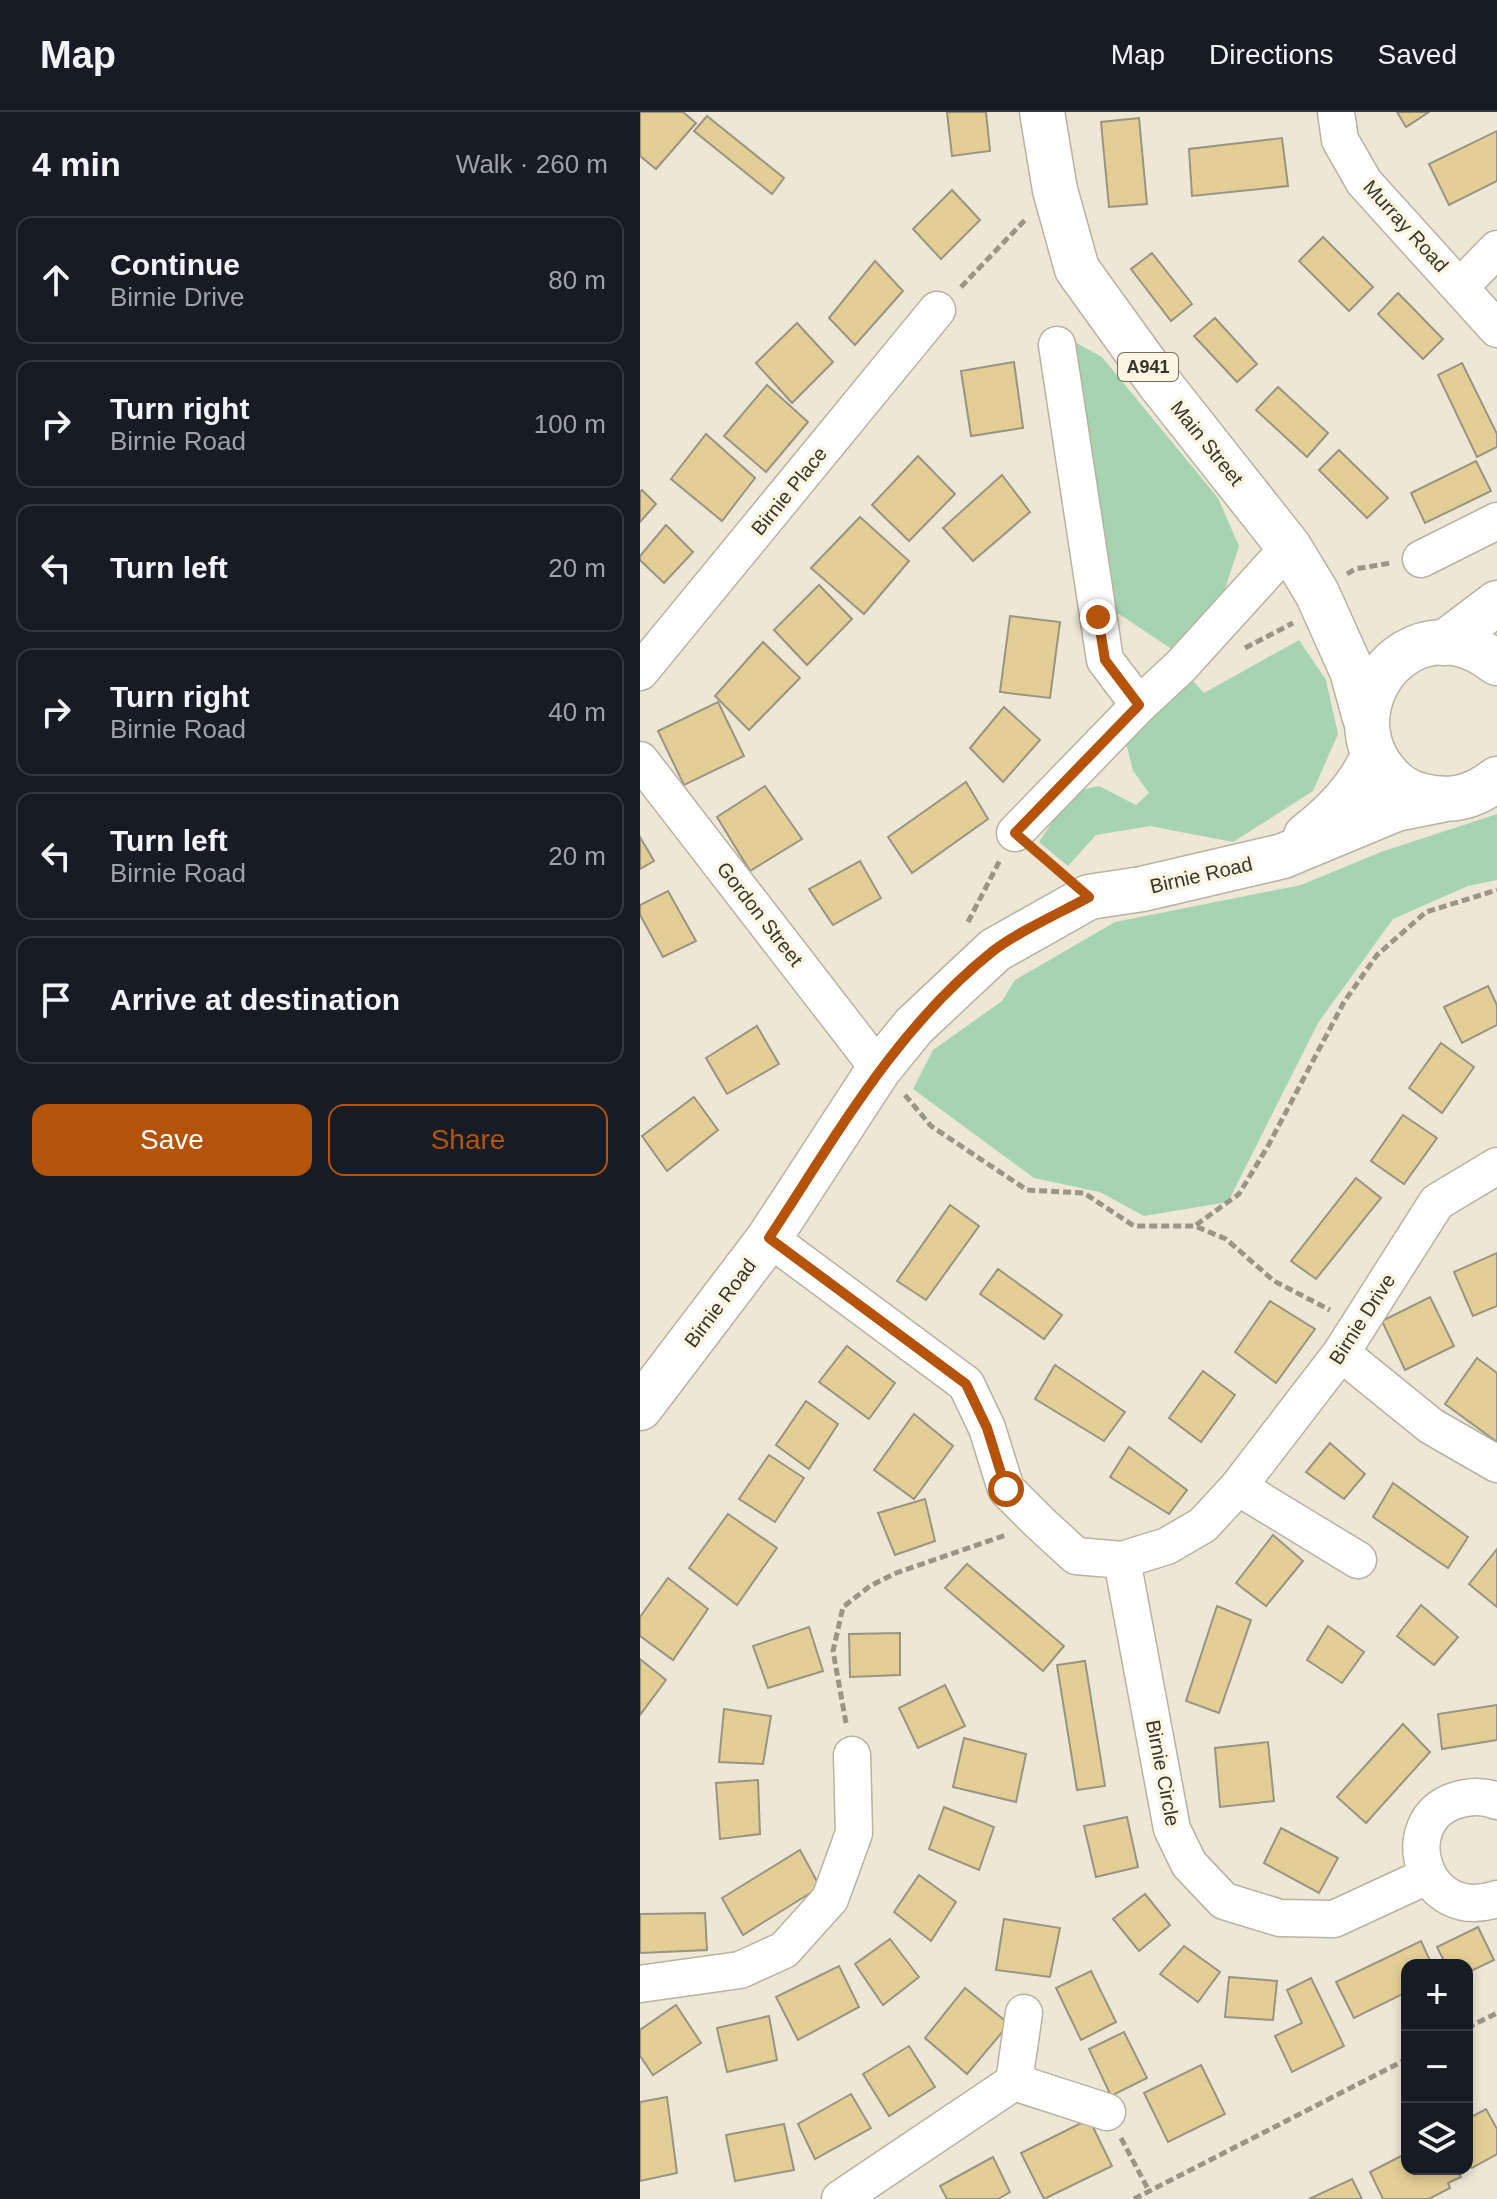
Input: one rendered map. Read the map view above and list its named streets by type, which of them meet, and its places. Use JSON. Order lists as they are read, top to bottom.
{
  "streets": {
    "street": [
      "Murray Road",
      "A941",
      "Main Street",
      "Birnie Place",
      "Birnie Road",
      "Gordon Street",
      "Birnie Drive",
      "Birnie Circle"
    ]
  },
  "crossings": [
    ["A941", "Main Street"],
    ["A941", "Birnie Road"],
    ["Main Street", "Birnie Road"],
    ["Birnie Road", "Gordon Street"],
    ["Birnie Road", "Birnie Drive"],
    ["Birnie Drive", "Birnie Circle"]
  ],
  "page": {
    "header": "Map",
    "nav": ["Map", "Directions", "Saved"],
    "heading": ["4 min", "Walk · 260 m"],
    "list": [
      ["Continue", "Birnie Drive", "80 m"],
      ["Turn right", "Birnie Road", "100 m"],
      ["Turn left", "20 m"],
      ["Turn right", "Birnie Road", "40 m"],
      ["Turn left", "Birnie Road", "20 m"],
      "Arrive at destination"
    ],
    "buttons": ["Save", "Share"],
    "map_buttons": ["+", "−"]
  }
}
